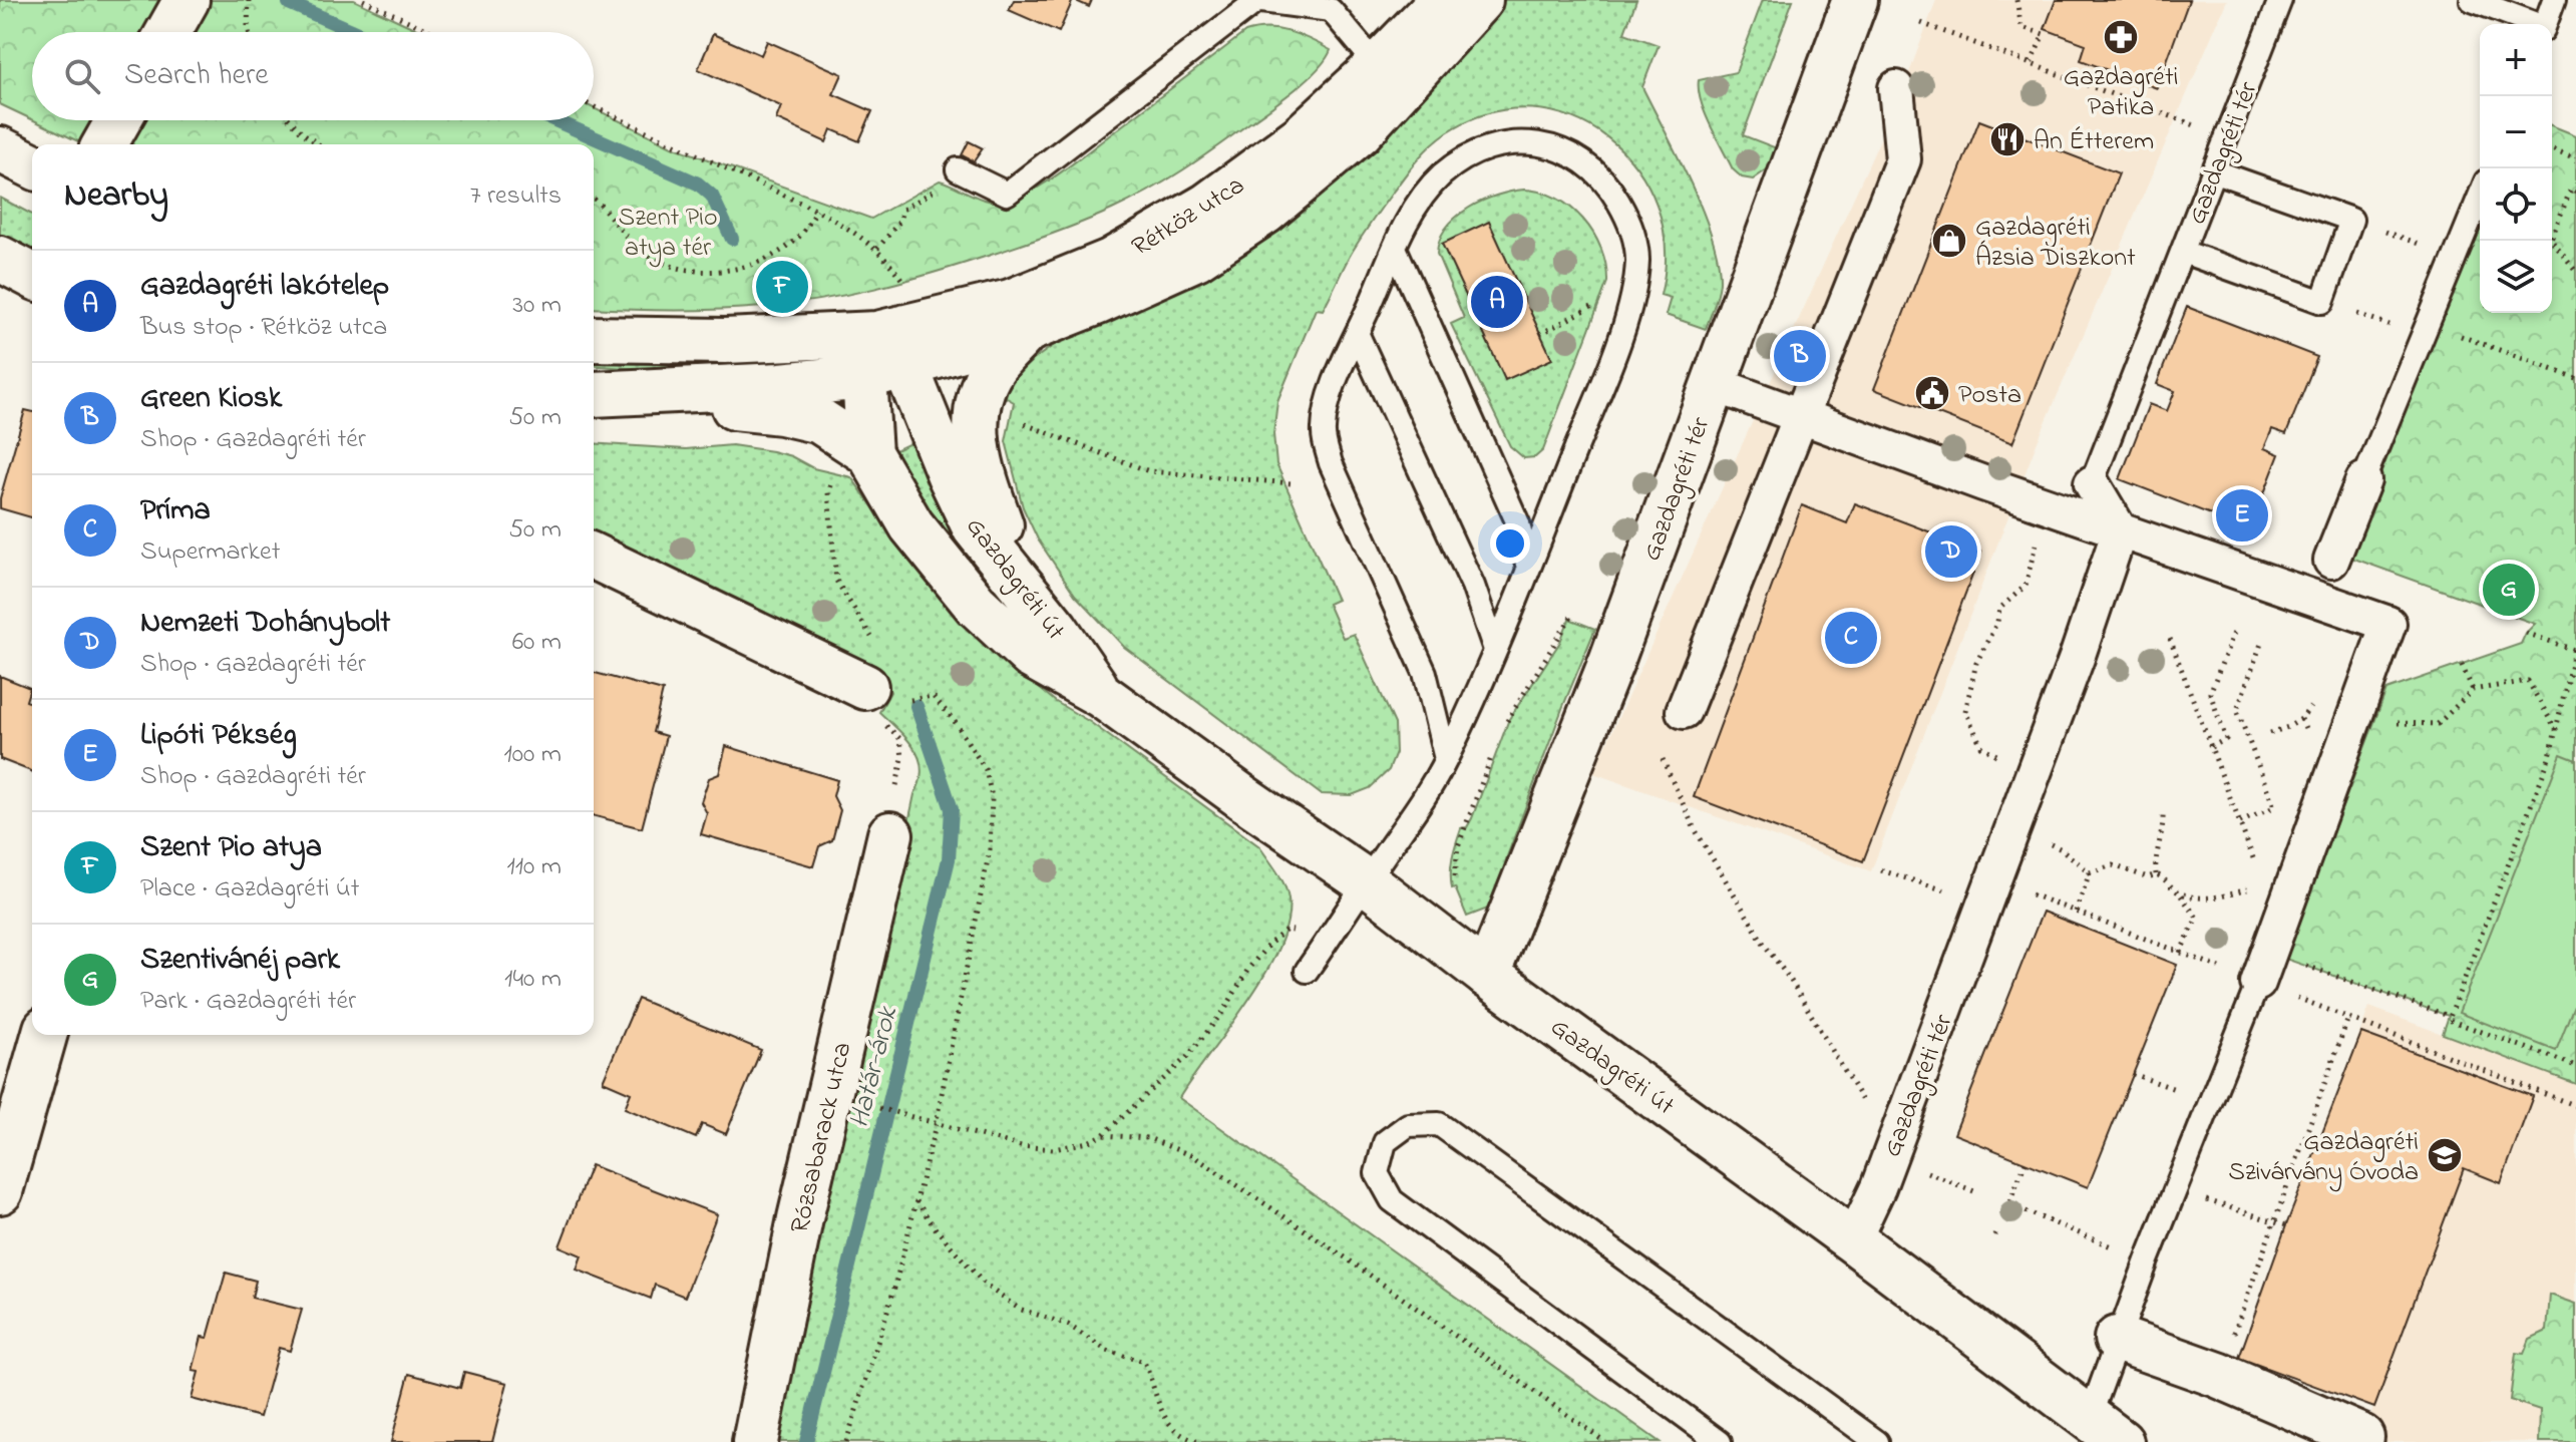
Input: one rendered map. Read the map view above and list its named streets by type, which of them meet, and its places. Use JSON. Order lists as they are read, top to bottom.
{
  "streets": {
    "street": [
      "Gazdagréti tér",
      "Rétköz utca",
      "Gazdagréti út",
      "Rózsabarack utca"
    ]
  },
  "crossings": [
    ["Gazdagréti tér", "Gazdagréti út"],
    ["Rétköz utca", "Gazdagréti út"]
  ],
  "water": ["Határ-árok"],
  "parks": ["Szent Pio atya tér"],
  "places": {
    "pharmacy": ["Gazdagréti Patika"],
    "restaurant": ["An Étterem"],
    "shop": ["Gazdagréti Ázsia Diszkont"],
    "public building": ["Posta"],
    "school or university": ["Gazdagréti Szivárvány Óvoda"]
  },
  "page": {
    "map_buttons": ["+", "−"],
    "search": "Search here",
    "heading": ["Nearby", "7 results"],
    "list": [
      {
        "mark": "A",
        "name": "Gazdagréti lakótelep",
        "note": "Bus stop · Rétköz utca",
        "value": "30 m"
      },
      {
        "mark": "B",
        "name": "Green Kiosk",
        "note": "Shop · Gazdagréti tér",
        "value": "50 m"
      },
      {
        "mark": "C",
        "name": "Príma",
        "note": "Supermarket",
        "value": "50 m"
      },
      {
        "mark": "D",
        "name": "Nemzeti Dohánybolt",
        "note": "Shop · Gazdagréti tér",
        "value": "60 m"
      },
      {
        "mark": "E",
        "name": "Lipóti Pékség",
        "note": "Shop · Gazdagréti tér",
        "value": "100 m"
      },
      {
        "mark": "F",
        "name": "Szent Pio atya",
        "note": "Place · Gazdagréti út",
        "value": "110 m"
      },
      {
        "mark": "G",
        "name": "Szentivánéj park",
        "note": "Park · Gazdagréti tér",
        "value": "140 m"
      }
    ],
    "pins": [
      "F",
      "A",
      "B",
      "E",
      "D",
      "G",
      "C"
    ]
  }
}
